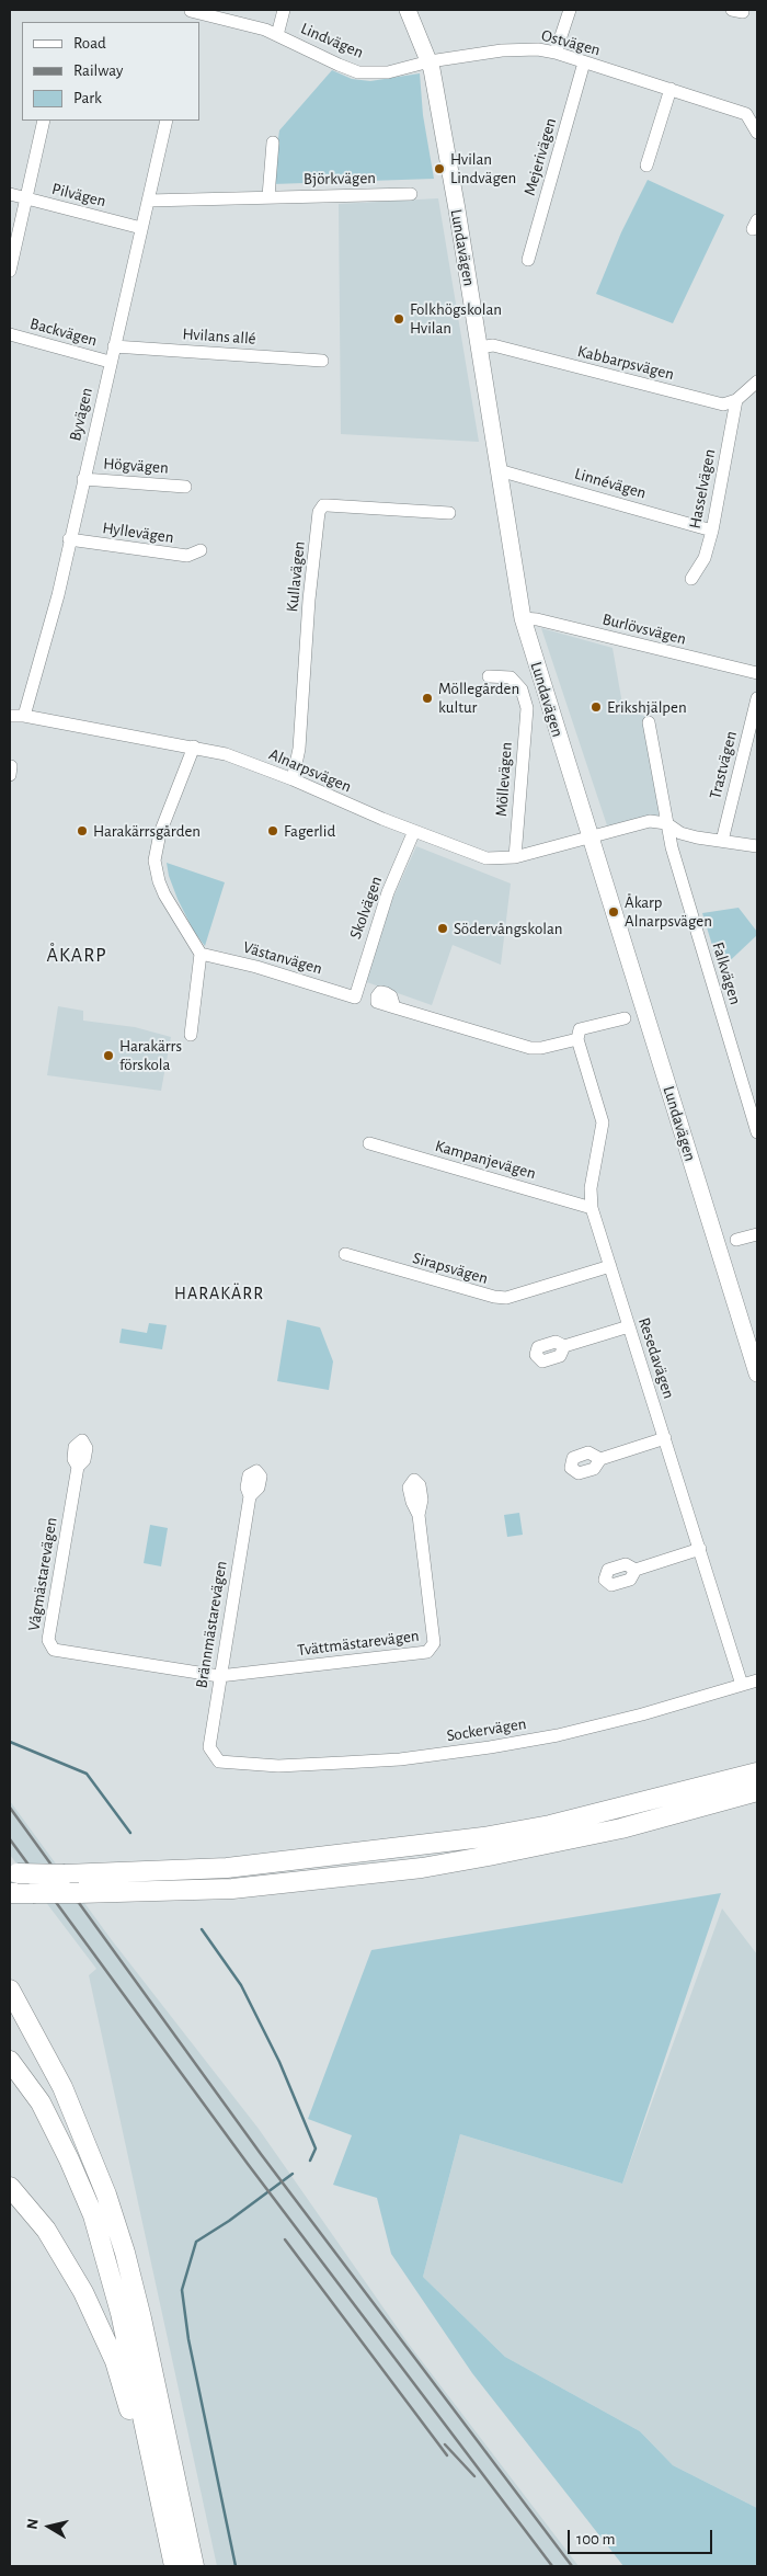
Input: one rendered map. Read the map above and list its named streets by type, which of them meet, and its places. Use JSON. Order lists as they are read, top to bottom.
{
  "streets": {
    "main road": ["Lundavägen"],
    "street": [
      "Lindvägen",
      "Ostvägen",
      "Mejerivägen",
      "Björkvägen",
      "Pilvägen",
      "Backvägen",
      "Hvilans allé",
      "Kabbarpsvägen",
      "Byvägen",
      "Högvägen",
      "Linnévägen",
      "Hasselvägen",
      "Hyllevägen",
      "Kullavägen",
      "Burlövsvägen",
      "Trastvägen",
      "Alnarpsvägen",
      "Möllevägen",
      "Skolvägen",
      "Västanvägen",
      "Falkvägen",
      "Kampanjevägen",
      "Sirapsvägen",
      "Resedavägen",
      "Vågmästarevägen",
      "Brännmästarevägen",
      "Tvättmästarevägen",
      "Sockervägen"
    ]
  },
  "crossings": [
    ["Lindvägen", "Ostvägen"],
    ["Lindvägen", "Lundavägen"],
    ["Ostvägen", "Mejerivägen"],
    ["Ostvägen", "Lundavägen"],
    ["Björkvägen", "Byvägen"],
    ["Pilvägen", "Byvägen"],
    ["Lundavägen", "Kabbarpsvägen"],
    ["Lundavägen", "Linnévägen"],
    ["Lundavägen", "Burlövsvägen"],
    ["Lundavägen", "Alnarpsvägen"],
    ["Backvägen", "Byvägen"],
    ["Hvilans allé", "Byvägen"],
    ["Kabbarpsvägen", "Hasselvägen"],
    ["Byvägen", "Högvägen"],
    ["Byvägen", "Hyllevägen"],
    ["Byvägen", "Alnarpsvägen"],
    ["Linnévägen", "Hasselvägen"],
    ["Kullavägen", "Alnarpsvägen"],
    ["Alnarpsvägen", "Möllevägen"],
    ["Alnarpsvägen", "Skolvägen"],
    ["Alnarpsvägen", "Falkvägen"],
    ["Skolvägen", "Västanvägen"],
    ["Kampanjevägen", "Resedavägen"],
    ["Sirapsvägen", "Resedavägen"],
    ["Resedavägen", "Sockervägen"],
    ["Vågmästarevägen", "Brännmästarevägen"],
    ["Vågmästarevägen", "Tvättmästarevägen"],
    ["Brännmästarevägen", "Tvättmästarevägen"],
    ["Brännmästarevägen", "Sockervägen"]
  ],
  "districts": ["ÅKARP", "HARAKÄRR"],
  "places": [
    "Hvilan Lindvägen",
    "Folkhögskolan Hvilan",
    "Möllegården kultur",
    "Erikshjälpen",
    "Harakärrsgården",
    "Fagerlid",
    "Åkarp Alnarpsvägen",
    "Södervångskolan",
    "Harakärrs förskola"
  ],
  "legend": ["Road", "Railway", "Park"],
  "scale_bar": "100 m",
  "north": "left"
}
